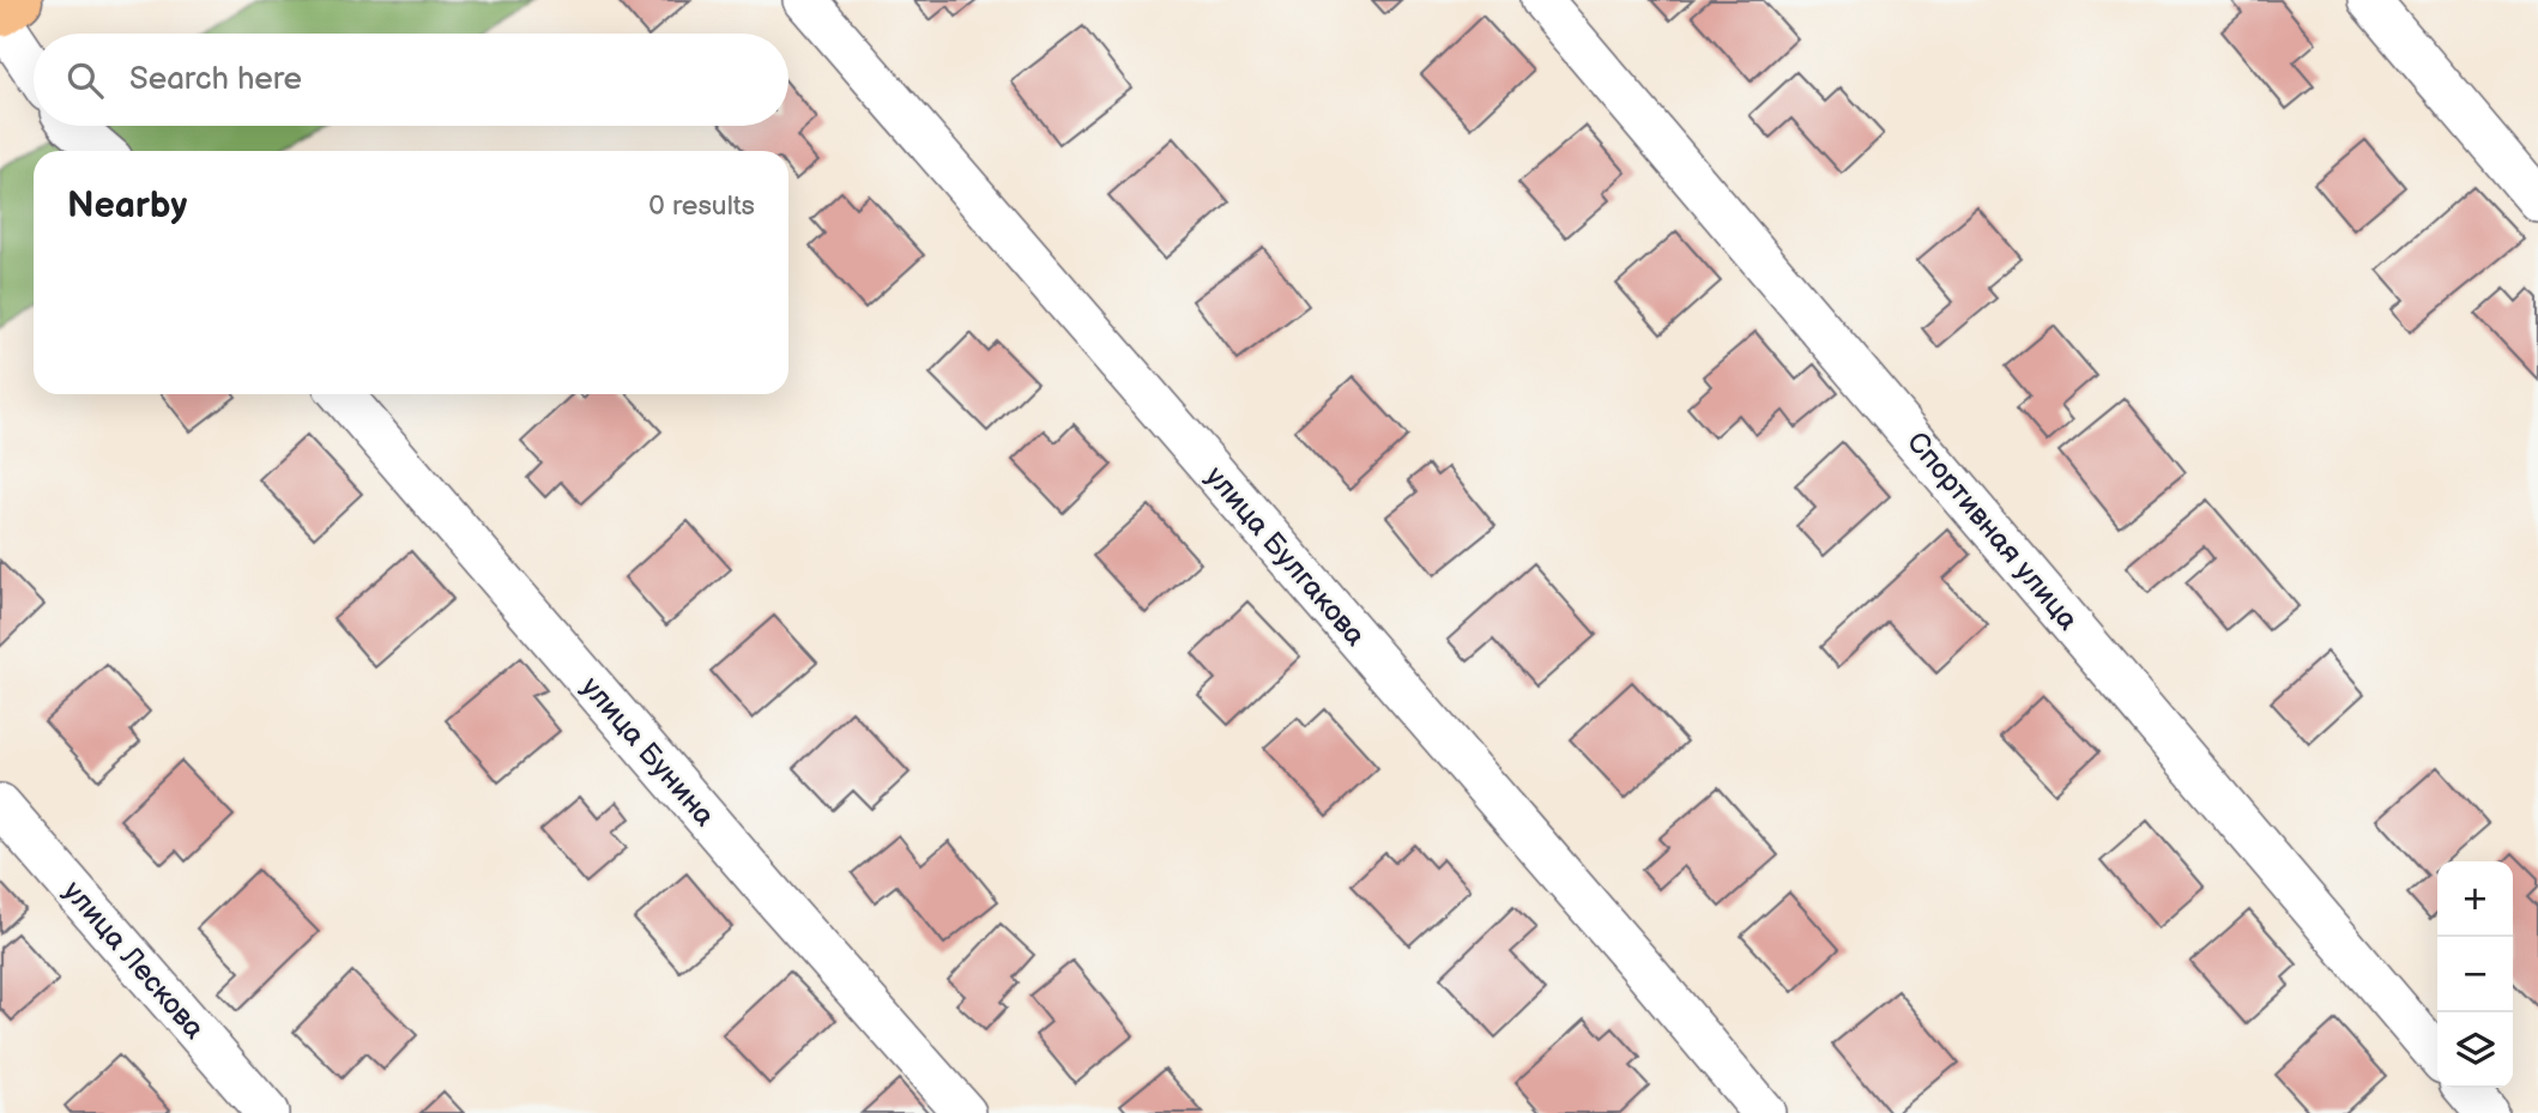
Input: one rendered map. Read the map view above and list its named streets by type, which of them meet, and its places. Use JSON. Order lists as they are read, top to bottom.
{
  "streets": {
    "street": [
      "Спортивная улица",
      "улица Булгакова",
      "улица Бунина",
      "улица Лескова"
    ]
  },
  "page": {
    "search": "Search here",
    "heading": ["Nearby", "0 results"],
    "map_buttons": ["+", "−"]
  }
}
